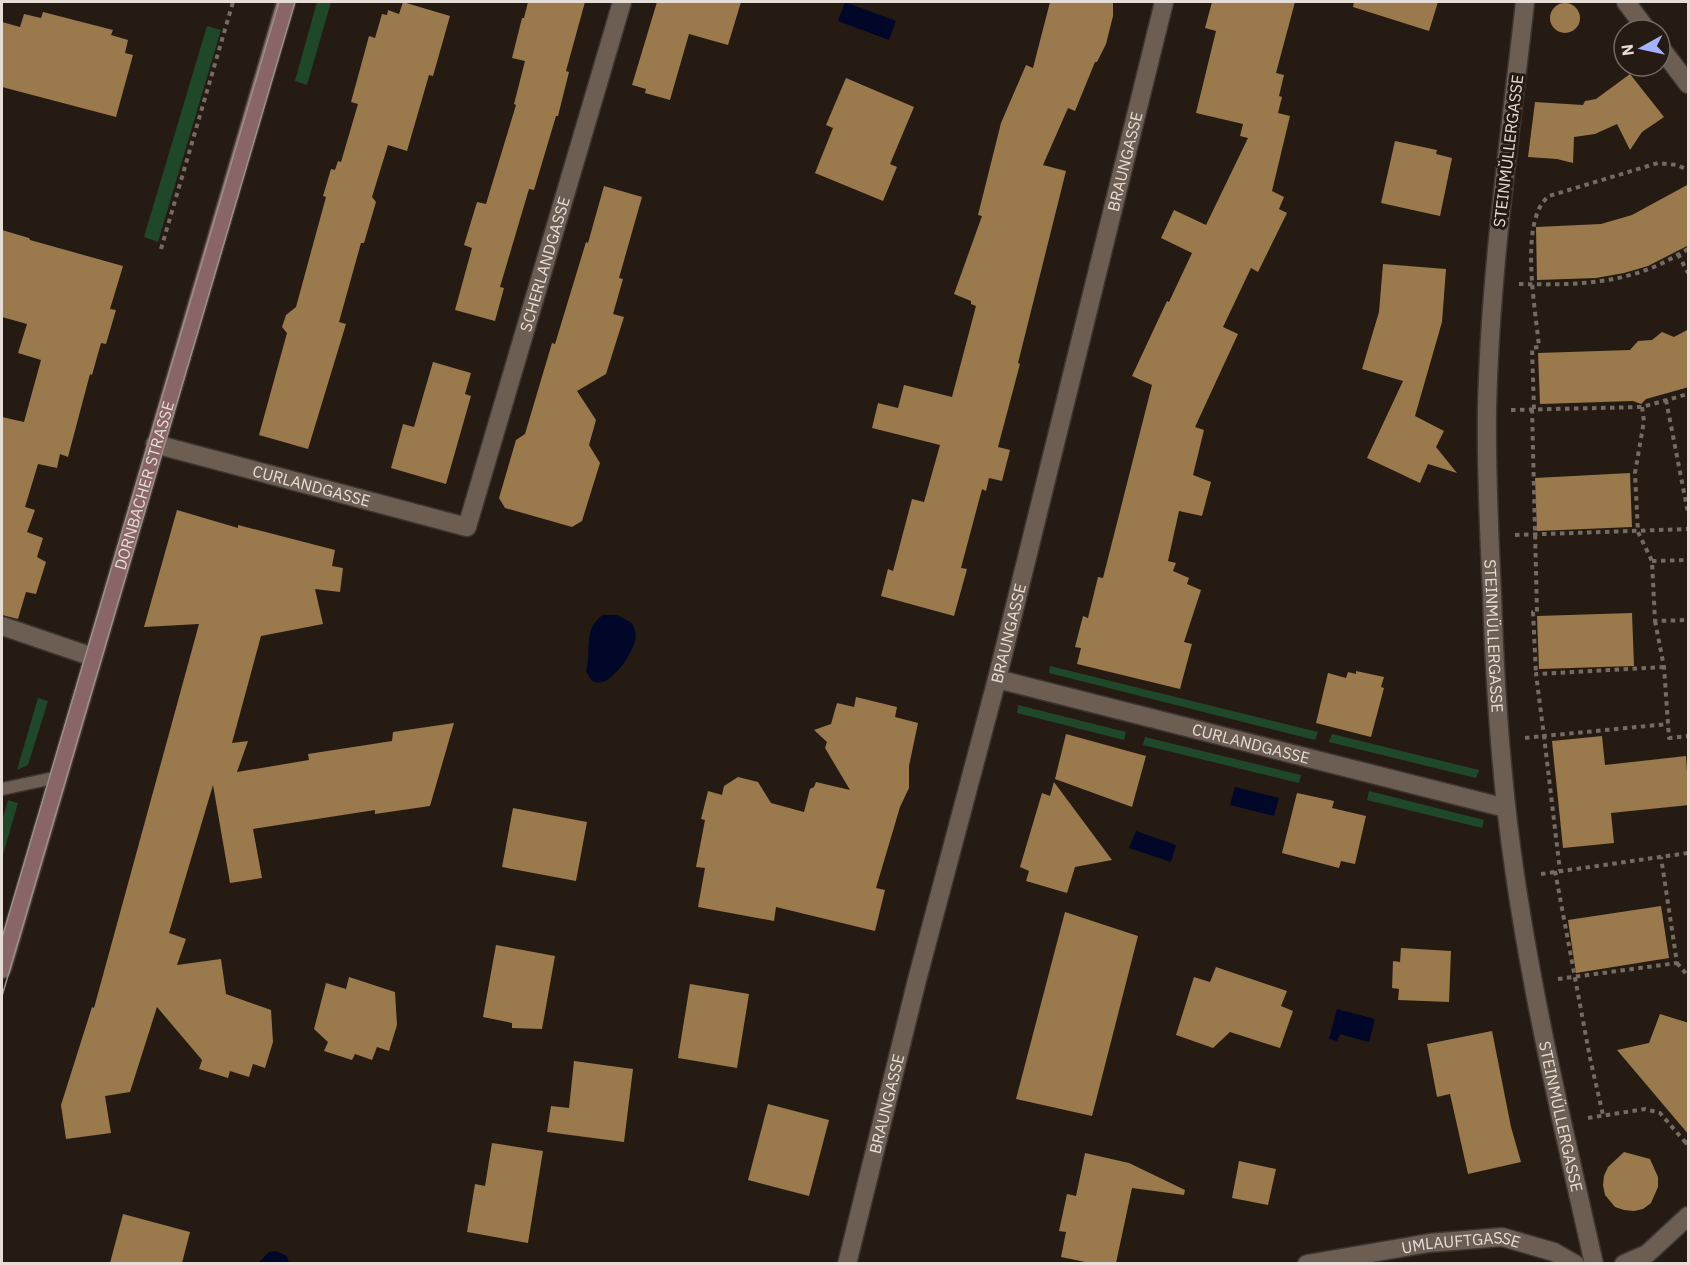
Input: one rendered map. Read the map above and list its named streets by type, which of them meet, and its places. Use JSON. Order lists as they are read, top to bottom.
{
  "streets": {
    "main road": ["DORNBACHER STRASSE"],
    "street": [
      "STEINMÜLLERGASSE",
      "BRAUNGASSE",
      "SCHERLANDGASSE",
      "CURLANDGASSE",
      "UMLAUFTGASSE"
    ]
  },
  "crossings": [
    ["STEINMÜLLERGASSE", "CURLANDGASSE"],
    ["BRAUNGASSE", "CURLANDGASSE"],
    ["SCHERLANDGASSE", "CURLANDGASSE"],
    ["DORNBACHER STRASSE", "CURLANDGASSE"]
  ],
  "north": "left"
}
